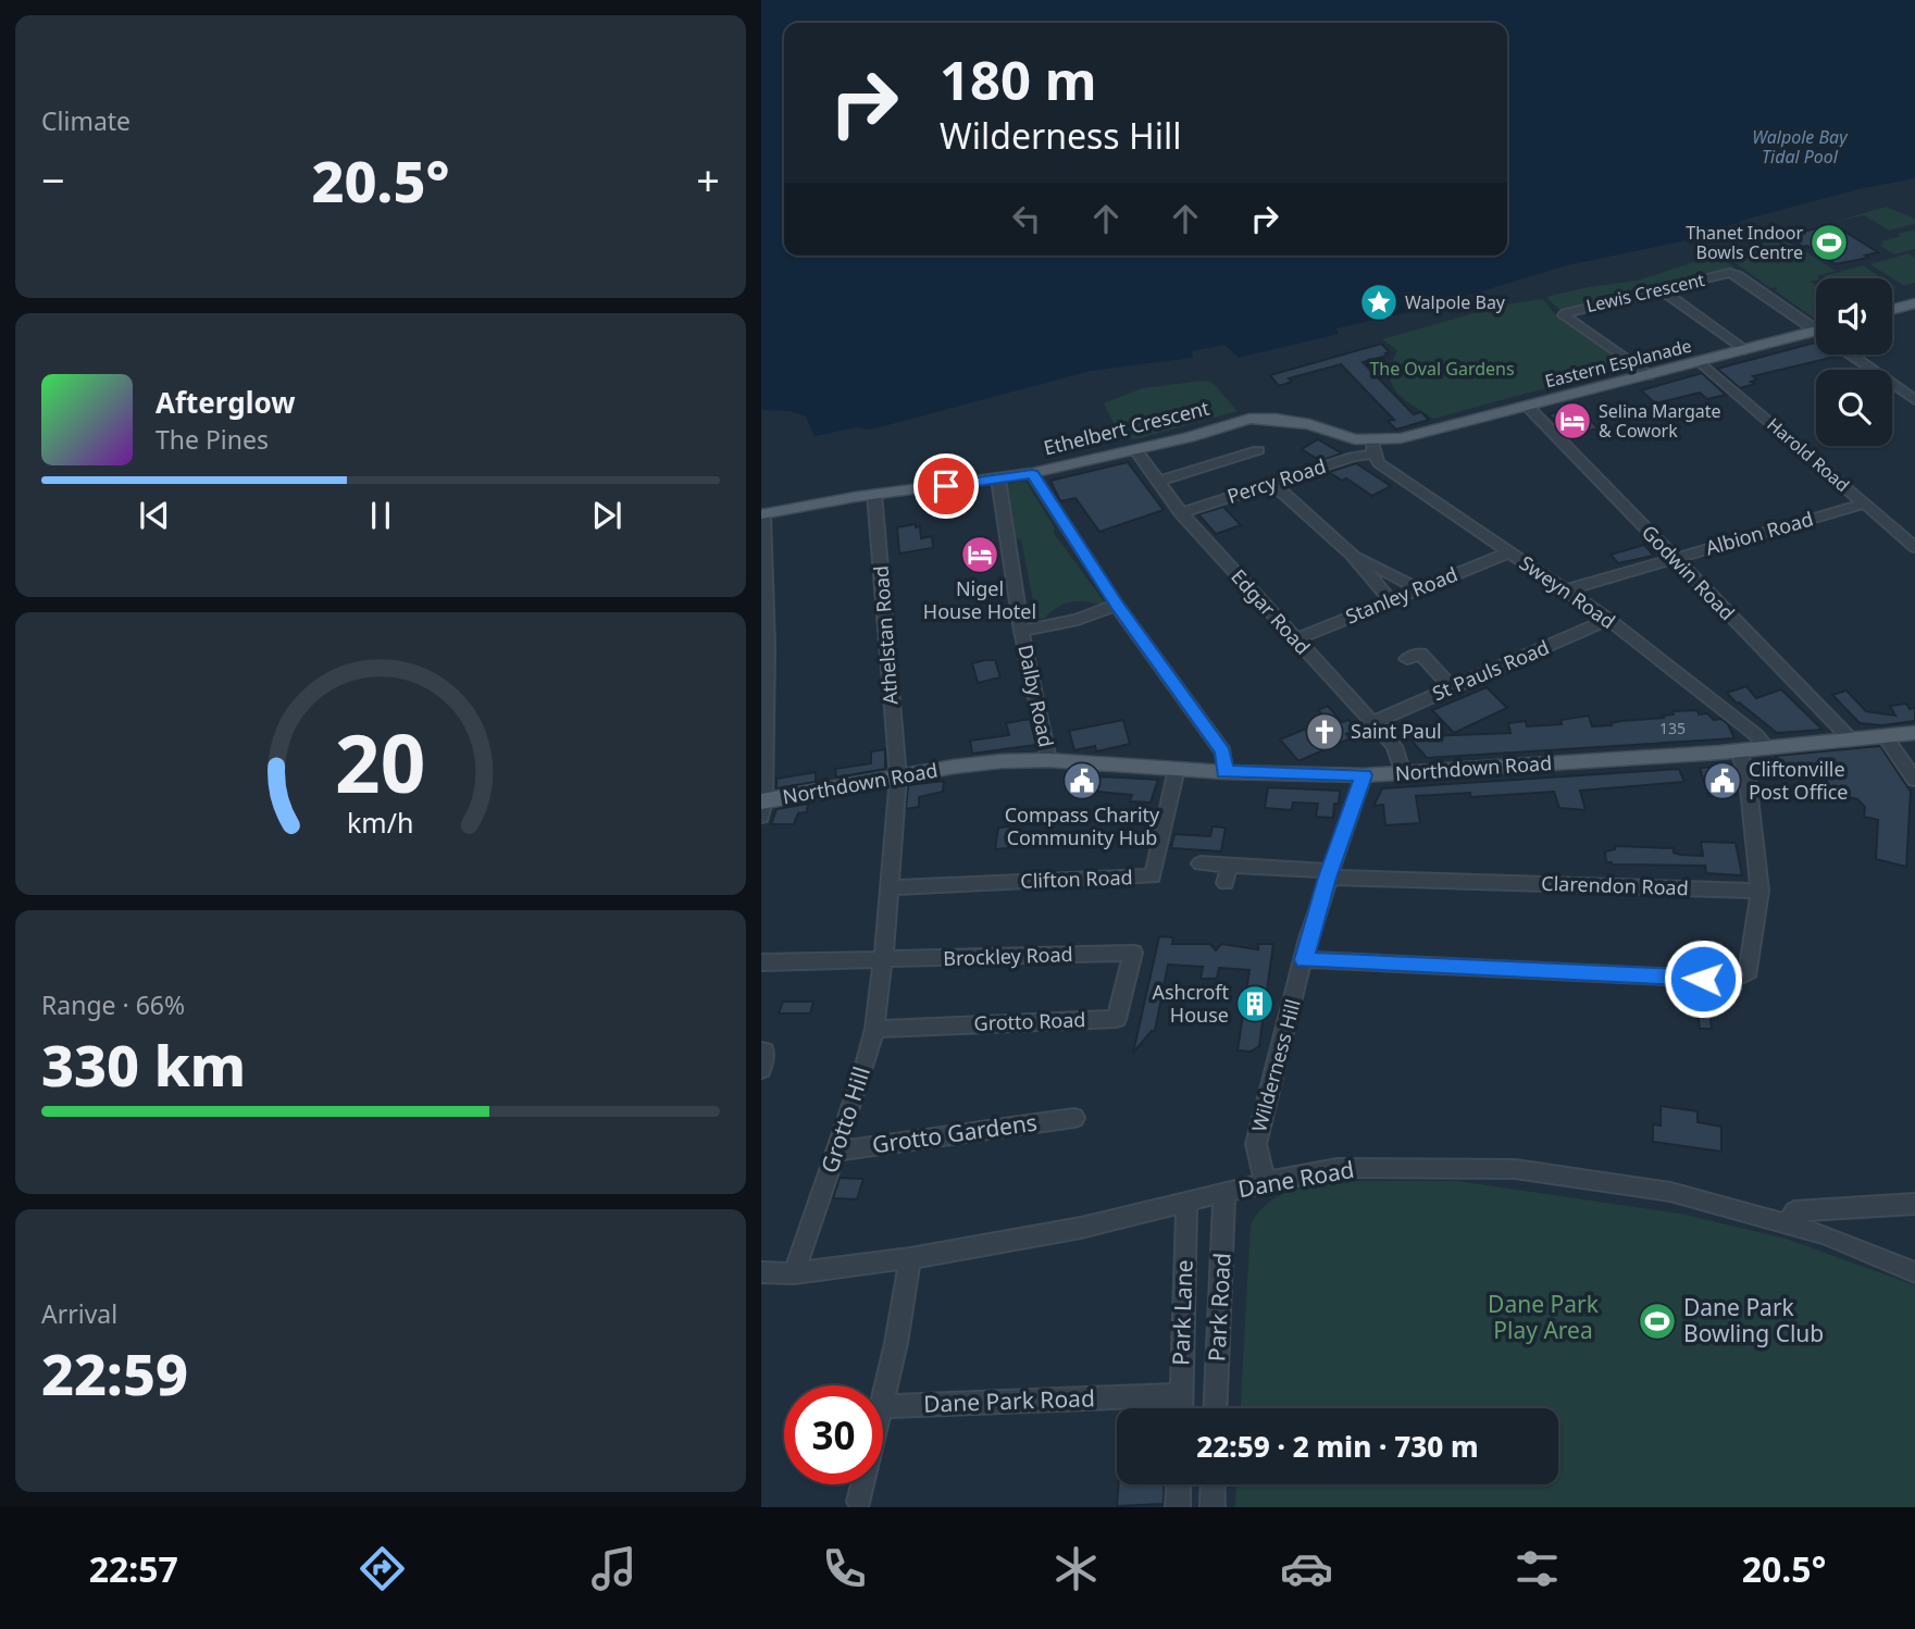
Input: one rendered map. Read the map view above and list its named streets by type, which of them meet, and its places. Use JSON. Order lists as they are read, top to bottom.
{
  "streets": {
    "main road": ["Eastern Esplanade", "Ethelbert Crescent", "Northdown Road"],
    "street": [
      "Lewis Crescent",
      "Harold Road",
      "Percy Road",
      "Albion Road",
      "Godwin Road",
      "Sweyn Road",
      "Stanley Road",
      "Edgar Road",
      "Athelstan Road",
      "St Pauls Road",
      "Dalby Road",
      "Clifton Road",
      "Clarendon Road",
      "Brockley Road",
      "Grotto Road",
      "Wilderness Hill",
      "Grotto Hill",
      "Grotto Gardens",
      "Dane Road",
      "Park Road",
      "Park Lane",
      "Dane Park Road"
    ]
  },
  "crossings": [
    ["Lewis Crescent", "Eastern Esplanade"],
    ["Eastern Esplanade", "Ethelbert Crescent"],
    ["Eastern Esplanade", "Harold Road"],
    ["Eastern Esplanade", "Percy Road"],
    ["Eastern Esplanade", "Godwin Road"],
    ["Eastern Esplanade", "Sweyn Road"],
    ["Ethelbert Crescent", "Edgar Road"],
    ["Ethelbert Crescent", "Athelstan Road"],
    ["Ethelbert Crescent", "Dalby Road"],
    ["Harold Road", "Albion Road"],
    ["Percy Road", "Sweyn Road"],
    ["Percy Road", "Edgar Road"],
    ["Albion Road", "Godwin Road"],
    ["Albion Road", "Sweyn Road"],
    ["Godwin Road", "Northdown Road"],
    ["Sweyn Road", "Stanley Road"],
    ["Sweyn Road", "St Pauls Road"],
    ["Sweyn Road", "Northdown Road"],
    ["Stanley Road", "Edgar Road"],
    ["Edgar Road", "St Pauls Road"],
    ["Edgar Road", "Northdown Road"],
    ["Athelstan Road", "Northdown Road"],
    ["Athelstan Road", "Clifton Road"],
    ["Athelstan Road", "Grotto Hill"],
    ["Dalby Road", "Northdown Road"],
    ["Northdown Road", "Clifton Road"],
    ["Northdown Road", "Wilderness Hill"],
    ["Clifton Road", "Grotto Hill"],
    ["Clarendon Road", "Wilderness Hill"],
    ["Brockley Road", "Grotto Road"],
    ["Brockley Road", "Grotto Hill"],
    ["Grotto Road", "Grotto Hill"],
    ["Wilderness Hill", "Dane Road"],
    ["Grotto Hill", "Grotto Gardens"],
    ["Grotto Hill", "Dane Road"],
    ["Dane Road", "Park Road"],
    ["Dane Road", "Park Lane"],
    ["Park Lane", "Dane Park Road"]
  ],
  "water": ["Walpole Bay Tidal Pool"],
  "parks": ["The Oval Gardens", "Dane Park Play Area"],
  "places": {
    "sports": ["Thanet Indoor Bowls Centre", "Dane Park Bowling Club"],
    "place": ["Walpole Bay"],
    "hotel": ["Selina Margate & Cowork", "Nigel House Hotel"],
    "church": ["Saint Paul"],
    "public building": ["Compass Charity Community Hub", "Cliftonville Post Office"],
    "building": ["Ashcroft House"]
  },
  "house_numbers": ["135"],
  "page": {
    "tile": [
      "Climate",
      ["Range · 66%", "330 km"],
      ["Arrival", "22:59"]
    ],
    "turn": ["180 m", "Wilderness Hill"],
    "heat": ["−", "20.5°", "+"],
    "song": ["Afterglow", "The Pines"],
    "limit": "30",
    "trip": "22:59 · 2 min · 730 m",
    "tabs": ["22:57", "20.5°"],
    "gauge": ["20", "km/h"]
  }
}
